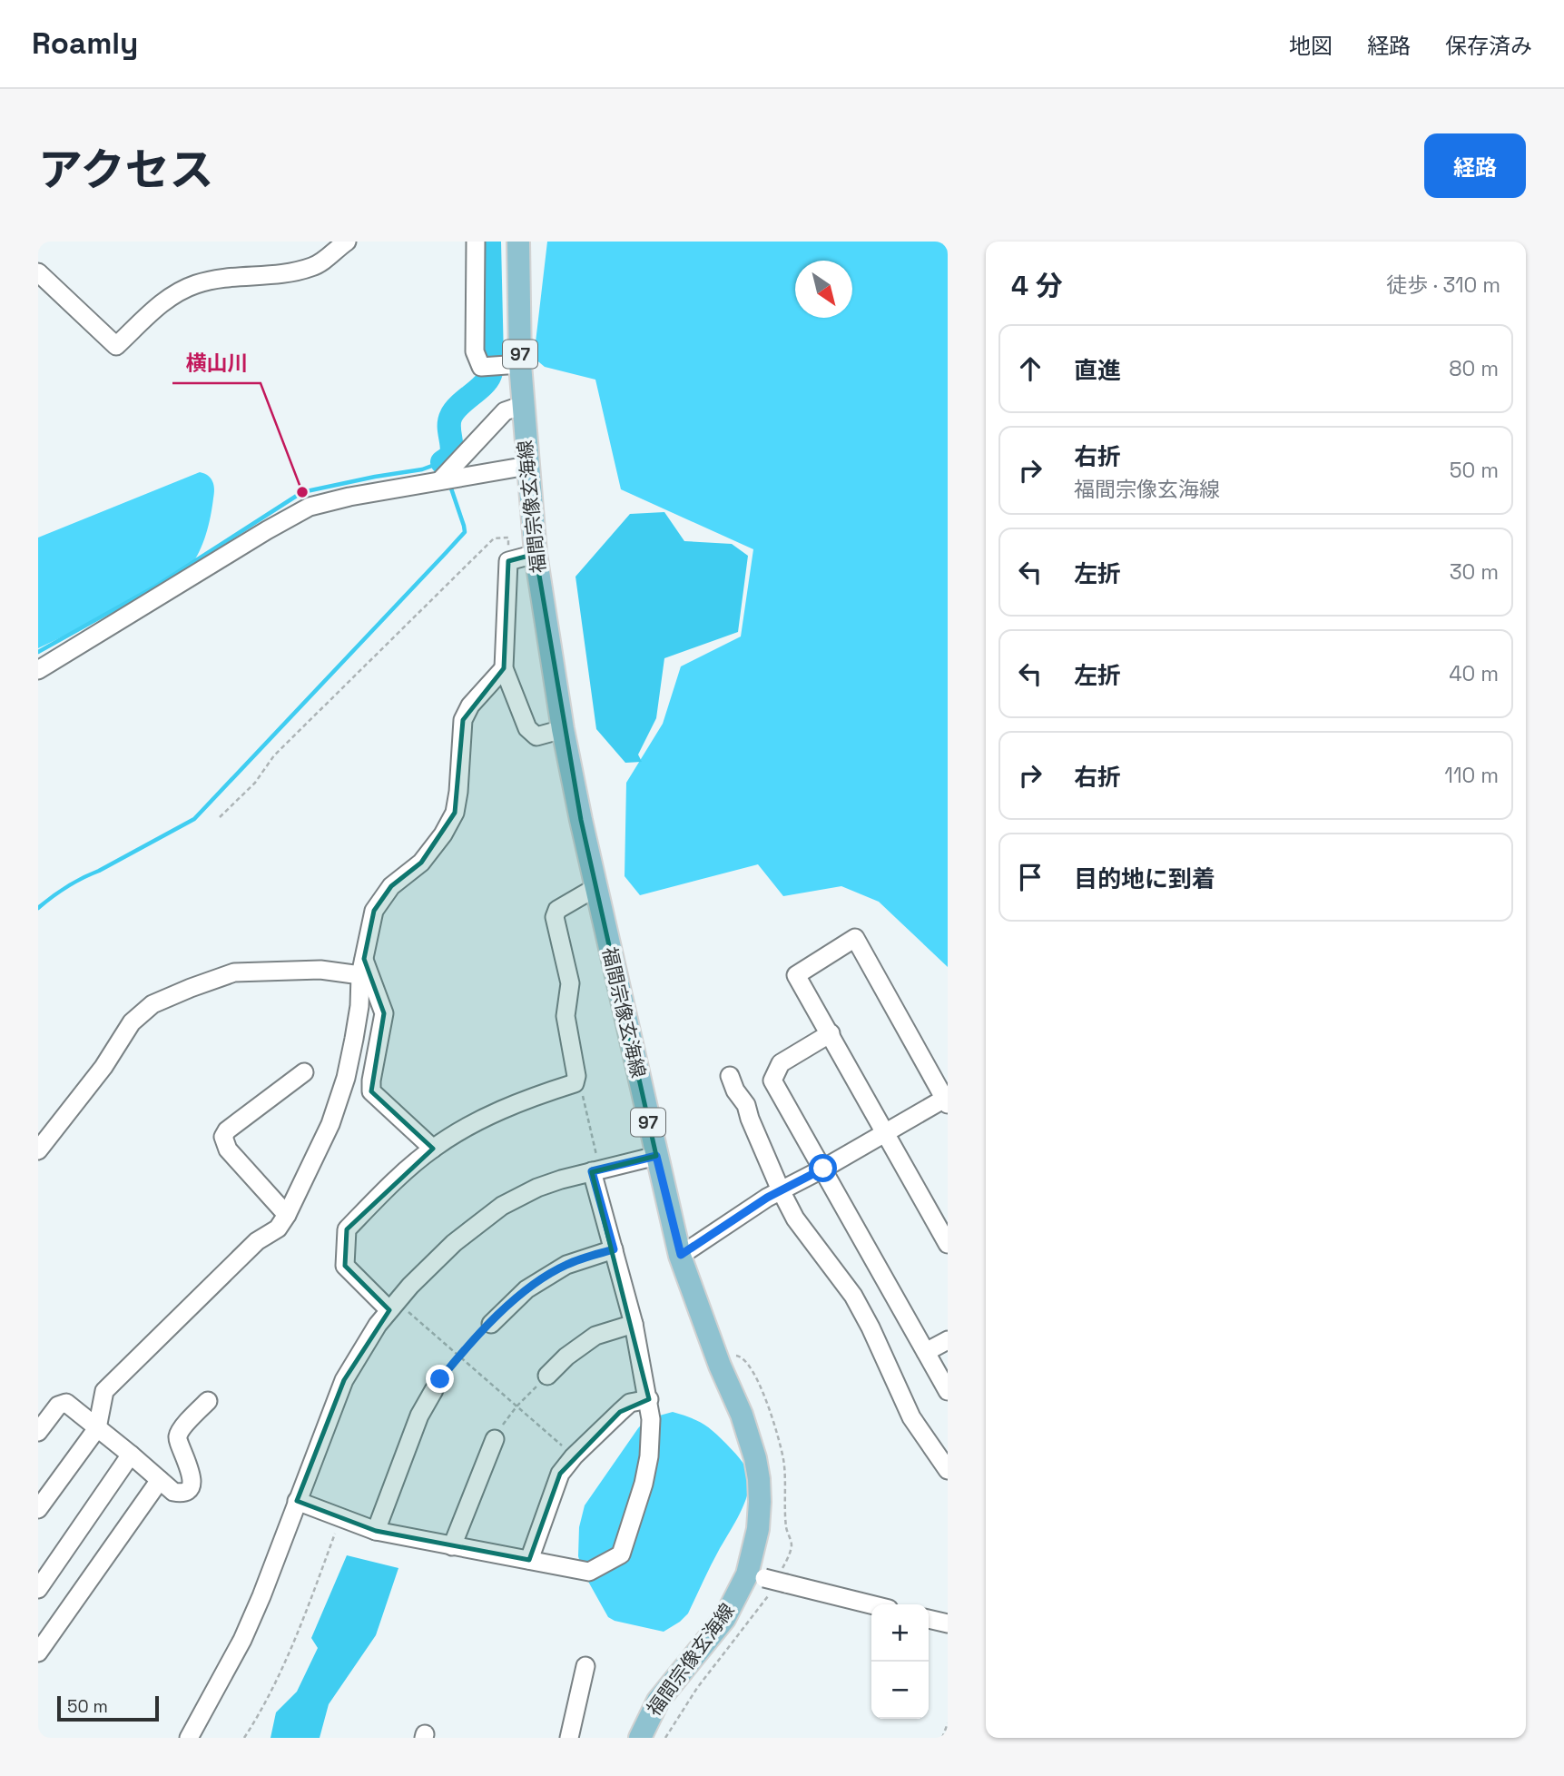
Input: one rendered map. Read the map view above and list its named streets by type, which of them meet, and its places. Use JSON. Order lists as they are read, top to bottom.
{
  "streets": {
    "main road": ["97", "福間宗像玄海線"]
  },
  "places": ["横山川"],
  "scale_bar": "50 m",
  "north": "bottom right",
  "page": {
    "header": "Roamly",
    "nav": ["地図", "経路", "保存済み"],
    "title": "アクセス",
    "buttons": "経路",
    "heading": ["4 分", "徒歩 · 310 m"],
    "list": [
      ["直進", "80 m"],
      ["右折", "福間宗像玄海線", "50 m"],
      ["左折", "30 m"],
      ["左折", "40 m"],
      ["右折", "110 m"],
      "目的地に到着"
    ],
    "map_buttons": ["+", "−"],
    "scale": "50 m"
  }
}
